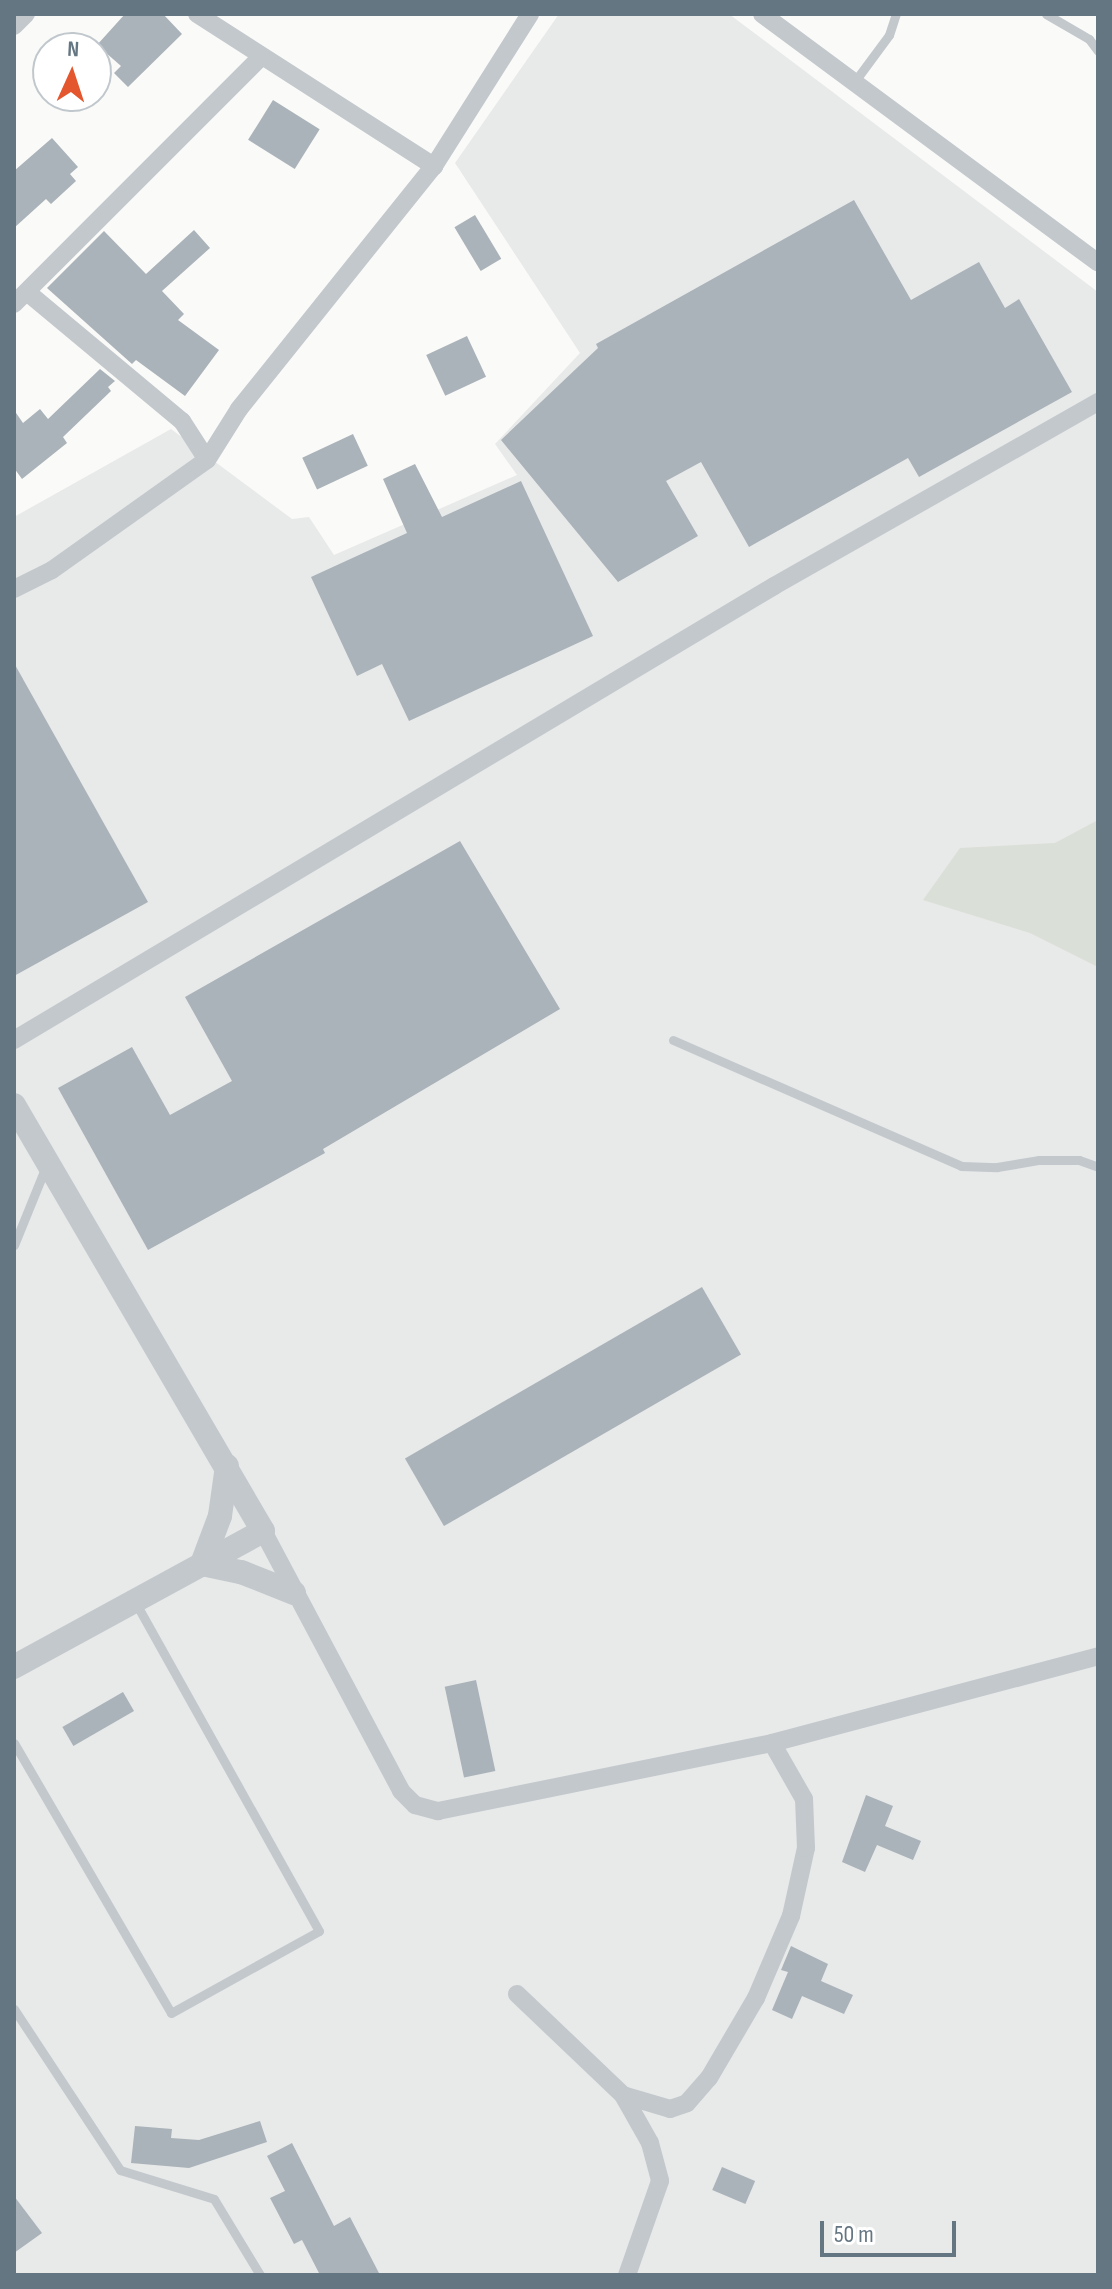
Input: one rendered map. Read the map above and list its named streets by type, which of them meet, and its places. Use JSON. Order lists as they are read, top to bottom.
{
  "scale_bar": "50 m",
  "north": "top"
}
